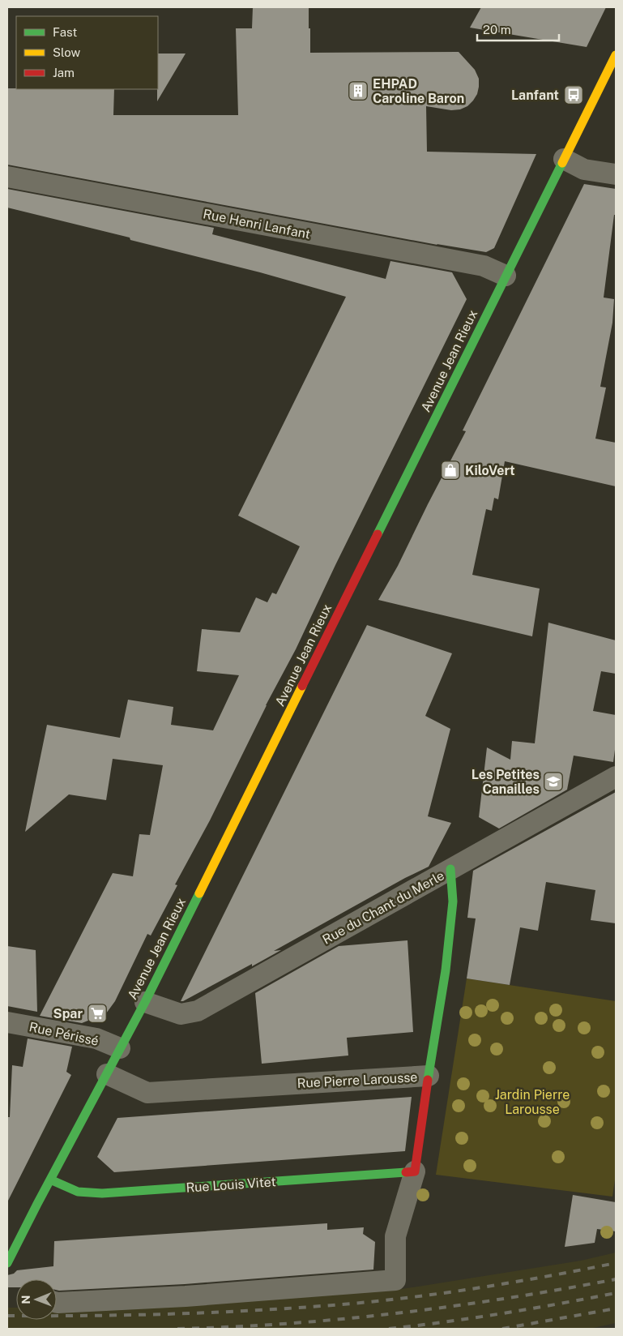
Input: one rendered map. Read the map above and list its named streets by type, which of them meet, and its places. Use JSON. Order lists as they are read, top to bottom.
{
  "streets": {
    "main road": ["Avenue Jean Rieux", "Rue Pierre Larousse", "Rue Louis Vitet"],
    "street": ["Rue Henri Lanfant", "Rue du Chant du Merle", "Rue Périssé"]
  },
  "crossings": [
    ["Rue Henri Lanfant", "Avenue Jean Rieux"],
    ["Avenue Jean Rieux", "Rue du Chant du Merle"],
    ["Avenue Jean Rieux", "Rue Périssé"],
    ["Avenue Jean Rieux", "Rue Pierre Larousse"],
    ["Avenue Jean Rieux", "Rue Louis Vitet"],
    ["Rue du Chant du Merle", "Rue Pierre Larousse"]
  ],
  "parks": ["Jardin Pierre Larousse"],
  "places": {
    "building": ["EHPAD Caroline Baron"],
    "bus stop": ["Lanfant"],
    "shop": ["KiloVert"],
    "school or university": ["Les Petites Canailles"],
    "supermarket": ["Spar"]
  },
  "legend": ["Fast", "Slow", "Jam"],
  "scale_bar": "20 m",
  "north": "left"
}
